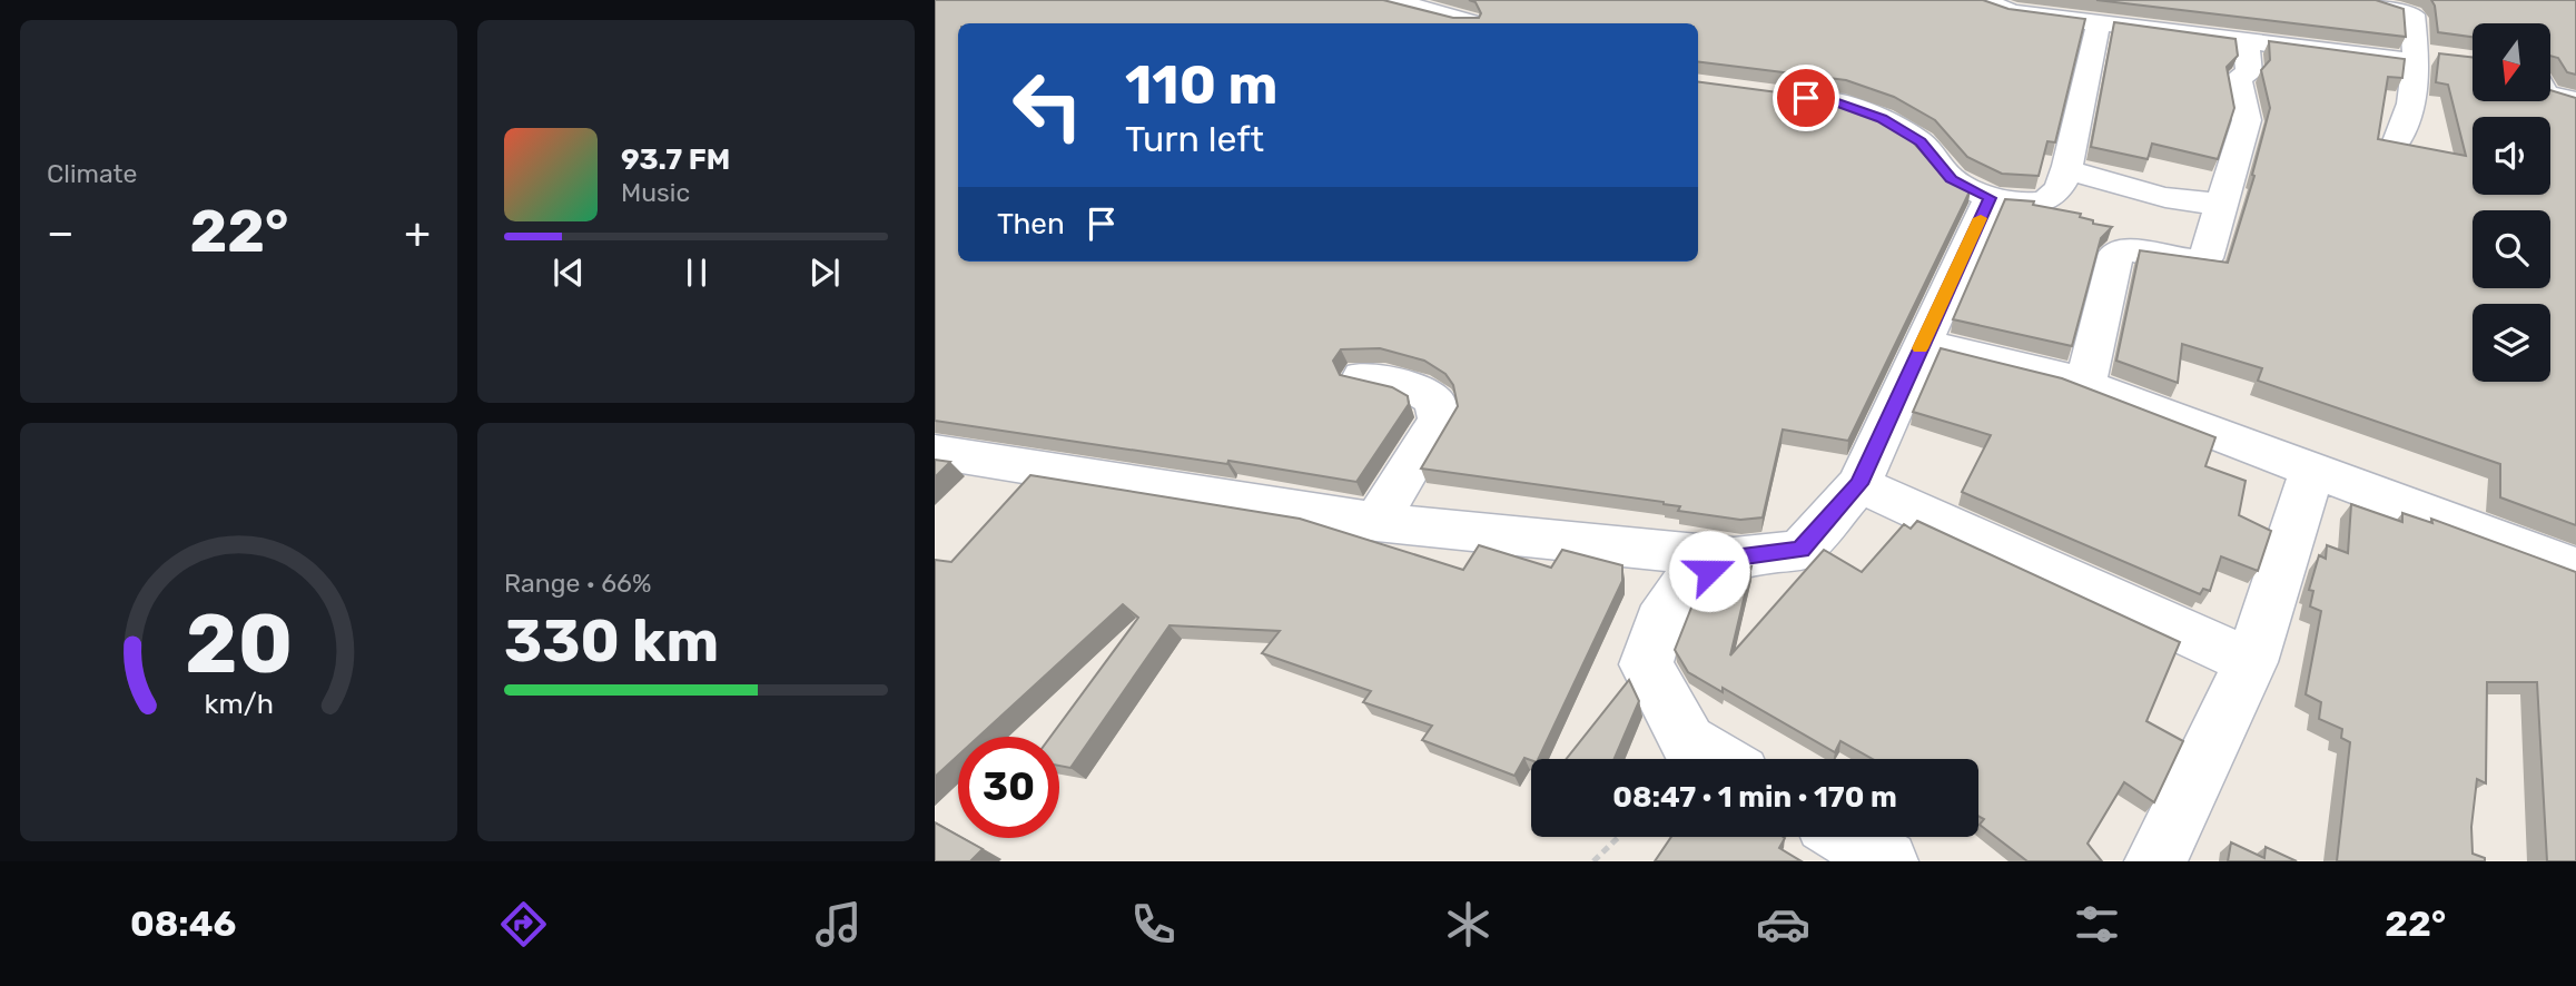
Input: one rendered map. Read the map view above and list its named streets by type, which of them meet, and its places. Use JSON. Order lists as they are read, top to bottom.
{
  "north": "bottom",
  "page": {
    "tile": [
      "Climate",
      ["Range · 66%", "330 km"]
    ],
    "turn": ["110 m", "Turn left"],
    "song": ["93.7 FM", "Music"],
    "then": "Then",
    "heat": ["−", "22°", "+"],
    "limit": "30",
    "trip": "08:47 · 1 min · 170 m",
    "tabs": ["08:46", "22°"],
    "gauge": ["20", "km/h"]
  }
}
